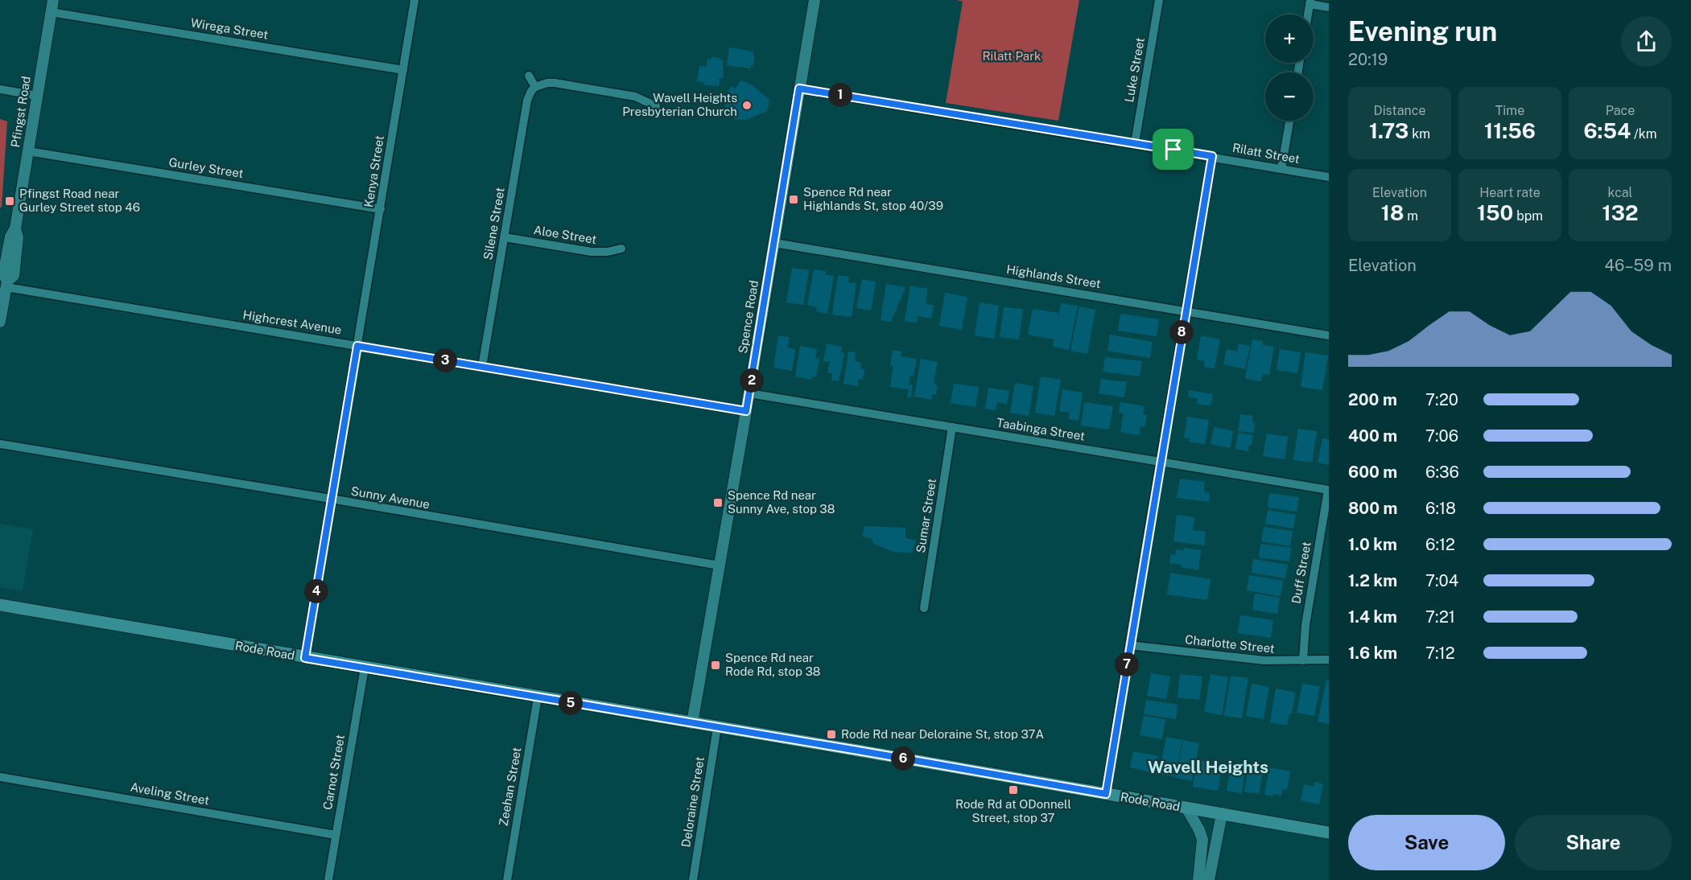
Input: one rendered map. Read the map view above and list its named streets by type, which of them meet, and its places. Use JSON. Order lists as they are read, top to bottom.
{
  "streets": {
    "main road": ["Rode Road"],
    "street": [
      "Wirega Street",
      "Luke Street",
      "Pfingst Road",
      "Rilatt Street",
      "Gurley Street",
      "Kenya Street",
      "Silene Street",
      "Aloe Street",
      "Highlands Street",
      "Spence Road",
      "Highcrest Avenue",
      "Taabinga Street",
      "Sunny Avenue",
      "Sumar Street",
      "Duff Street",
      "Charlotte Street",
      "Carnot Street",
      "Zeehan Street",
      "Aveling Street",
      "Deloraine Street"
    ]
  },
  "crossings": [
    ["Wirega Street", "Pfingst Road"],
    ["Wirega Street", "Kenya Street"],
    ["Luke Street", "Rilatt Street"],
    ["Pfingst Road", "Gurley Street"],
    ["Pfingst Road", "Highcrest Avenue"],
    ["Rilatt Street", "Spence Road"],
    ["Gurley Street", "Kenya Street"],
    ["Kenya Street", "Highcrest Avenue"],
    ["Kenya Street", "Sunny Avenue"],
    ["Kenya Street", "Rode Road"],
    ["Silene Street", "Aloe Street"],
    ["Silene Street", "Highcrest Avenue"],
    ["Highlands Street", "Spence Road"],
    ["Spence Road", "Highcrest Avenue"],
    ["Spence Road", "Taabinga Street"],
    ["Spence Road", "Sunny Avenue"],
    ["Spence Road", "Rode Road"],
    ["Taabinga Street", "Sumar Street"],
    ["Taabinga Street", "Duff Street"],
    ["Duff Street", "Charlotte Street"],
    ["Rode Road", "Carnot Street"],
    ["Rode Road", "Zeehan Street"],
    ["Rode Road", "Deloraine Street"],
    ["Carnot Street", "Aveling Street"]
  ],
  "districts": ["Wavell Heights"],
  "parks": ["Rilatt Park"],
  "places": {
    "other": ["Wavell Heights Presbyterian Church"],
    "transit": [
      "Spence Rd near Highlands St, stop 40/39",
      "Pfingst Road near Gurley Street stop 46",
      "Spence Rd near Sunny Ave, stop 38",
      "Spence Rd near Rode Rd, stop 38",
      "Rode Rd near Deloraine St, stop 37A",
      "Rode Rd at ODonnell Street, stop 37"
    ]
  },
  "page": {
    "heading": ["Evening run", "20:19"],
    "map_buttons": ["+", "−"],
    "stats": [
      ["Distance", "1.73 km"],
      ["Time", "11:56"],
      ["Pace", "6:54 /km"],
      ["Elevation", "18 m"],
      ["Heart rate", "150 bpm"],
      ["kcal", "132"]
    ],
    "pins": [
      "1",
      "8",
      "3",
      "2",
      "4",
      "7",
      "5",
      "6"
    ],
    "chart": ["Elevation", "46–59 m"],
    "list": [
      {
        "name": "200 m",
        "note": "7:20"
      },
      {
        "name": "400 m",
        "note": "7:06"
      },
      {
        "name": "600 m",
        "note": "6:36"
      },
      {
        "name": "800 m",
        "note": "6:18"
      },
      {
        "name": "1.0 km",
        "note": "6:12"
      },
      {
        "name": "1.2 km",
        "note": "7:04"
      },
      {
        "name": "1.4 km",
        "note": "7:21"
      },
      {
        "name": "1.6 km",
        "note": "7:12"
      }
    ],
    "buttons": ["Save", "Share"]
  }
}
